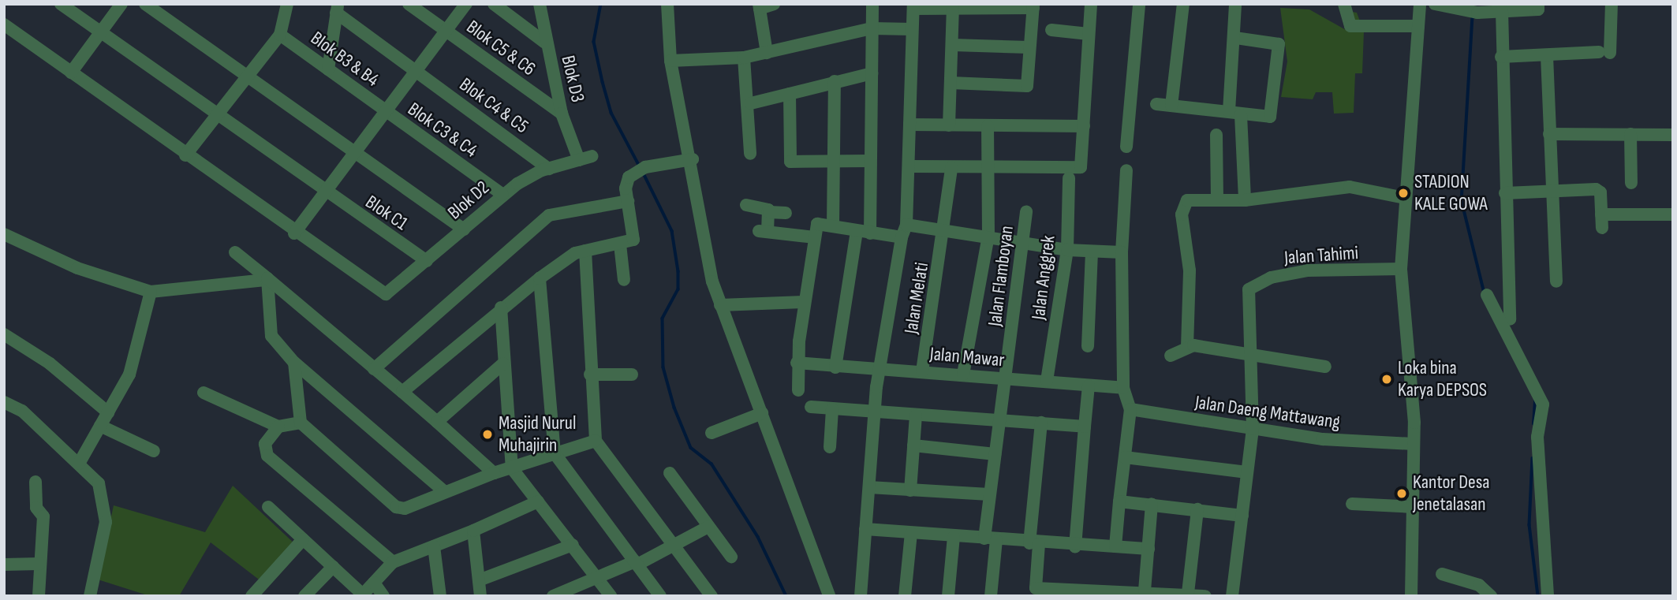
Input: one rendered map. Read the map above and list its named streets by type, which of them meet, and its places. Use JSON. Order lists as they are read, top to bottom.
{
  "streets": {
    "street": [
      "Blok C5 & C6",
      "Blok B3 & B4",
      "Blok D3",
      "Blok C4 & C5",
      "Blok C3 & C4",
      "Blok D2",
      "Blok C1",
      "Jalan Tahimi",
      "Jalan Flamboyan",
      "Jalan Anggrek",
      "Jalan Melati",
      "Jalan Mawar",
      "Jalan Daeng Mattawang"
    ]
  },
  "crossings": [
    ["Blok C5 & C6", "Blok D3"],
    ["Blok B3 & B4", "Blok C3 & C4"],
    ["Blok D3", "Blok D2"],
    ["Blok C4 & C5", "Blok D2"],
    ["Blok C3 & C4", "Blok D2"],
    ["Blok D2", "Blok C1"],
    ["Jalan Flamboyan", "Jalan Mawar"],
    ["Jalan Anggrek", "Jalan Mawar"],
    ["Jalan Melati", "Jalan Mawar"],
    ["Jalan Mawar", "Jalan Daeng Mattawang"]
  ],
  "places": [
    "STADION KALE GOWA",
    "Loka bina Karya DEPSOS",
    "Masjid Nurul Muhajirin",
    "Kantor Desa Jenetalasan"
  ]
}
